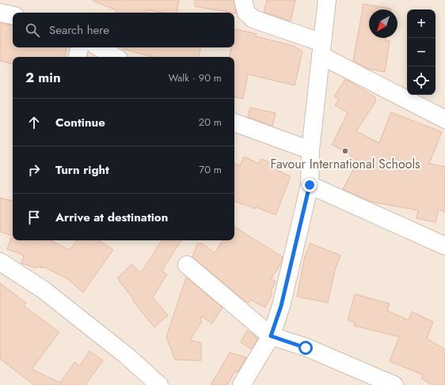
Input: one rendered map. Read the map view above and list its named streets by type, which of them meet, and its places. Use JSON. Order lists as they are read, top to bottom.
{
  "places": ["Favour International Schools"],
  "north": "bottom left",
  "page": {
    "map_buttons": ["+", "−"],
    "search": "Search here",
    "heading": ["2 min", "Walk · 90 m"],
    "list": [
      ["Continue", "20 m"],
      ["Turn right", "70 m"],
      "Arrive at destination"
    ]
  }
}
